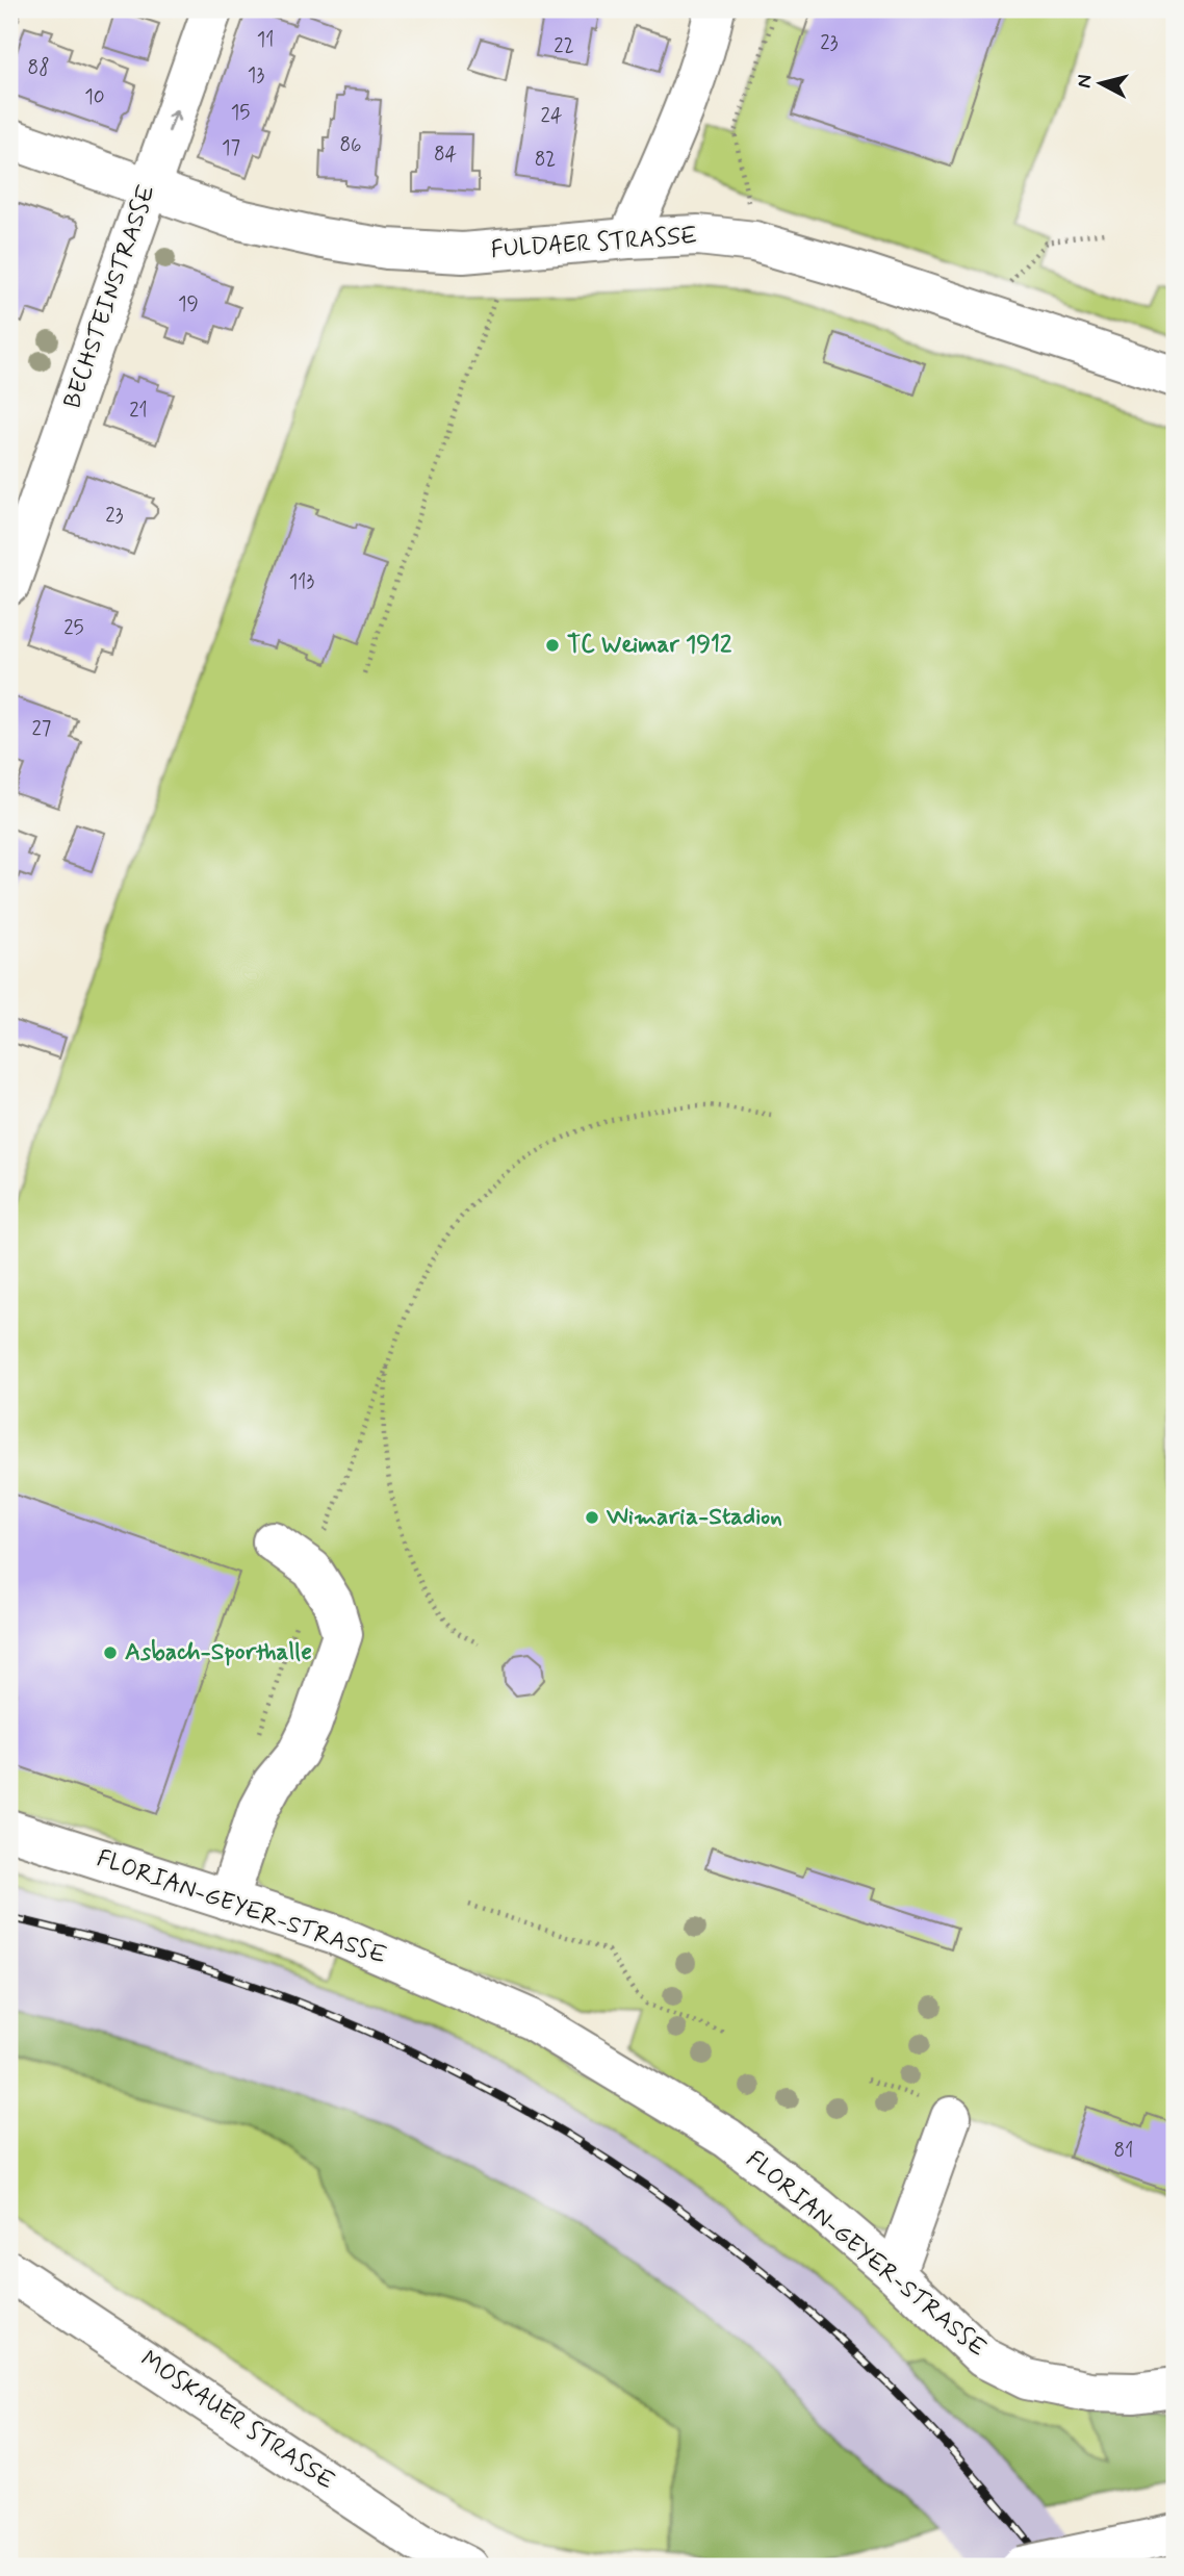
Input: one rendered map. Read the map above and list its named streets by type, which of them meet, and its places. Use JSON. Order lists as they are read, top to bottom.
{
  "streets": {
    "street": [
      "FULDAER STRASSE",
      "BECHSTEINSTRASSE",
      "FLORIAN-GEYER-STRASSE",
      "MOSKAUER STRASSE"
    ]
  },
  "crossings": [
    ["FULDAER STRASSE", "BECHSTEINSTRASSE"]
  ],
  "places": ["TC Weimar 1912", "Wimaria-Stadion", "Asbach-Sporthalle"],
  "house_numbers": [
    "11",
    "23",
    "22",
    "88",
    "13",
    "10",
    "15",
    "24",
    "86",
    "17",
    "84",
    "82",
    "19",
    "21",
    "23",
    "113",
    "25",
    "27",
    "81"
  ],
  "north": "left"
}
